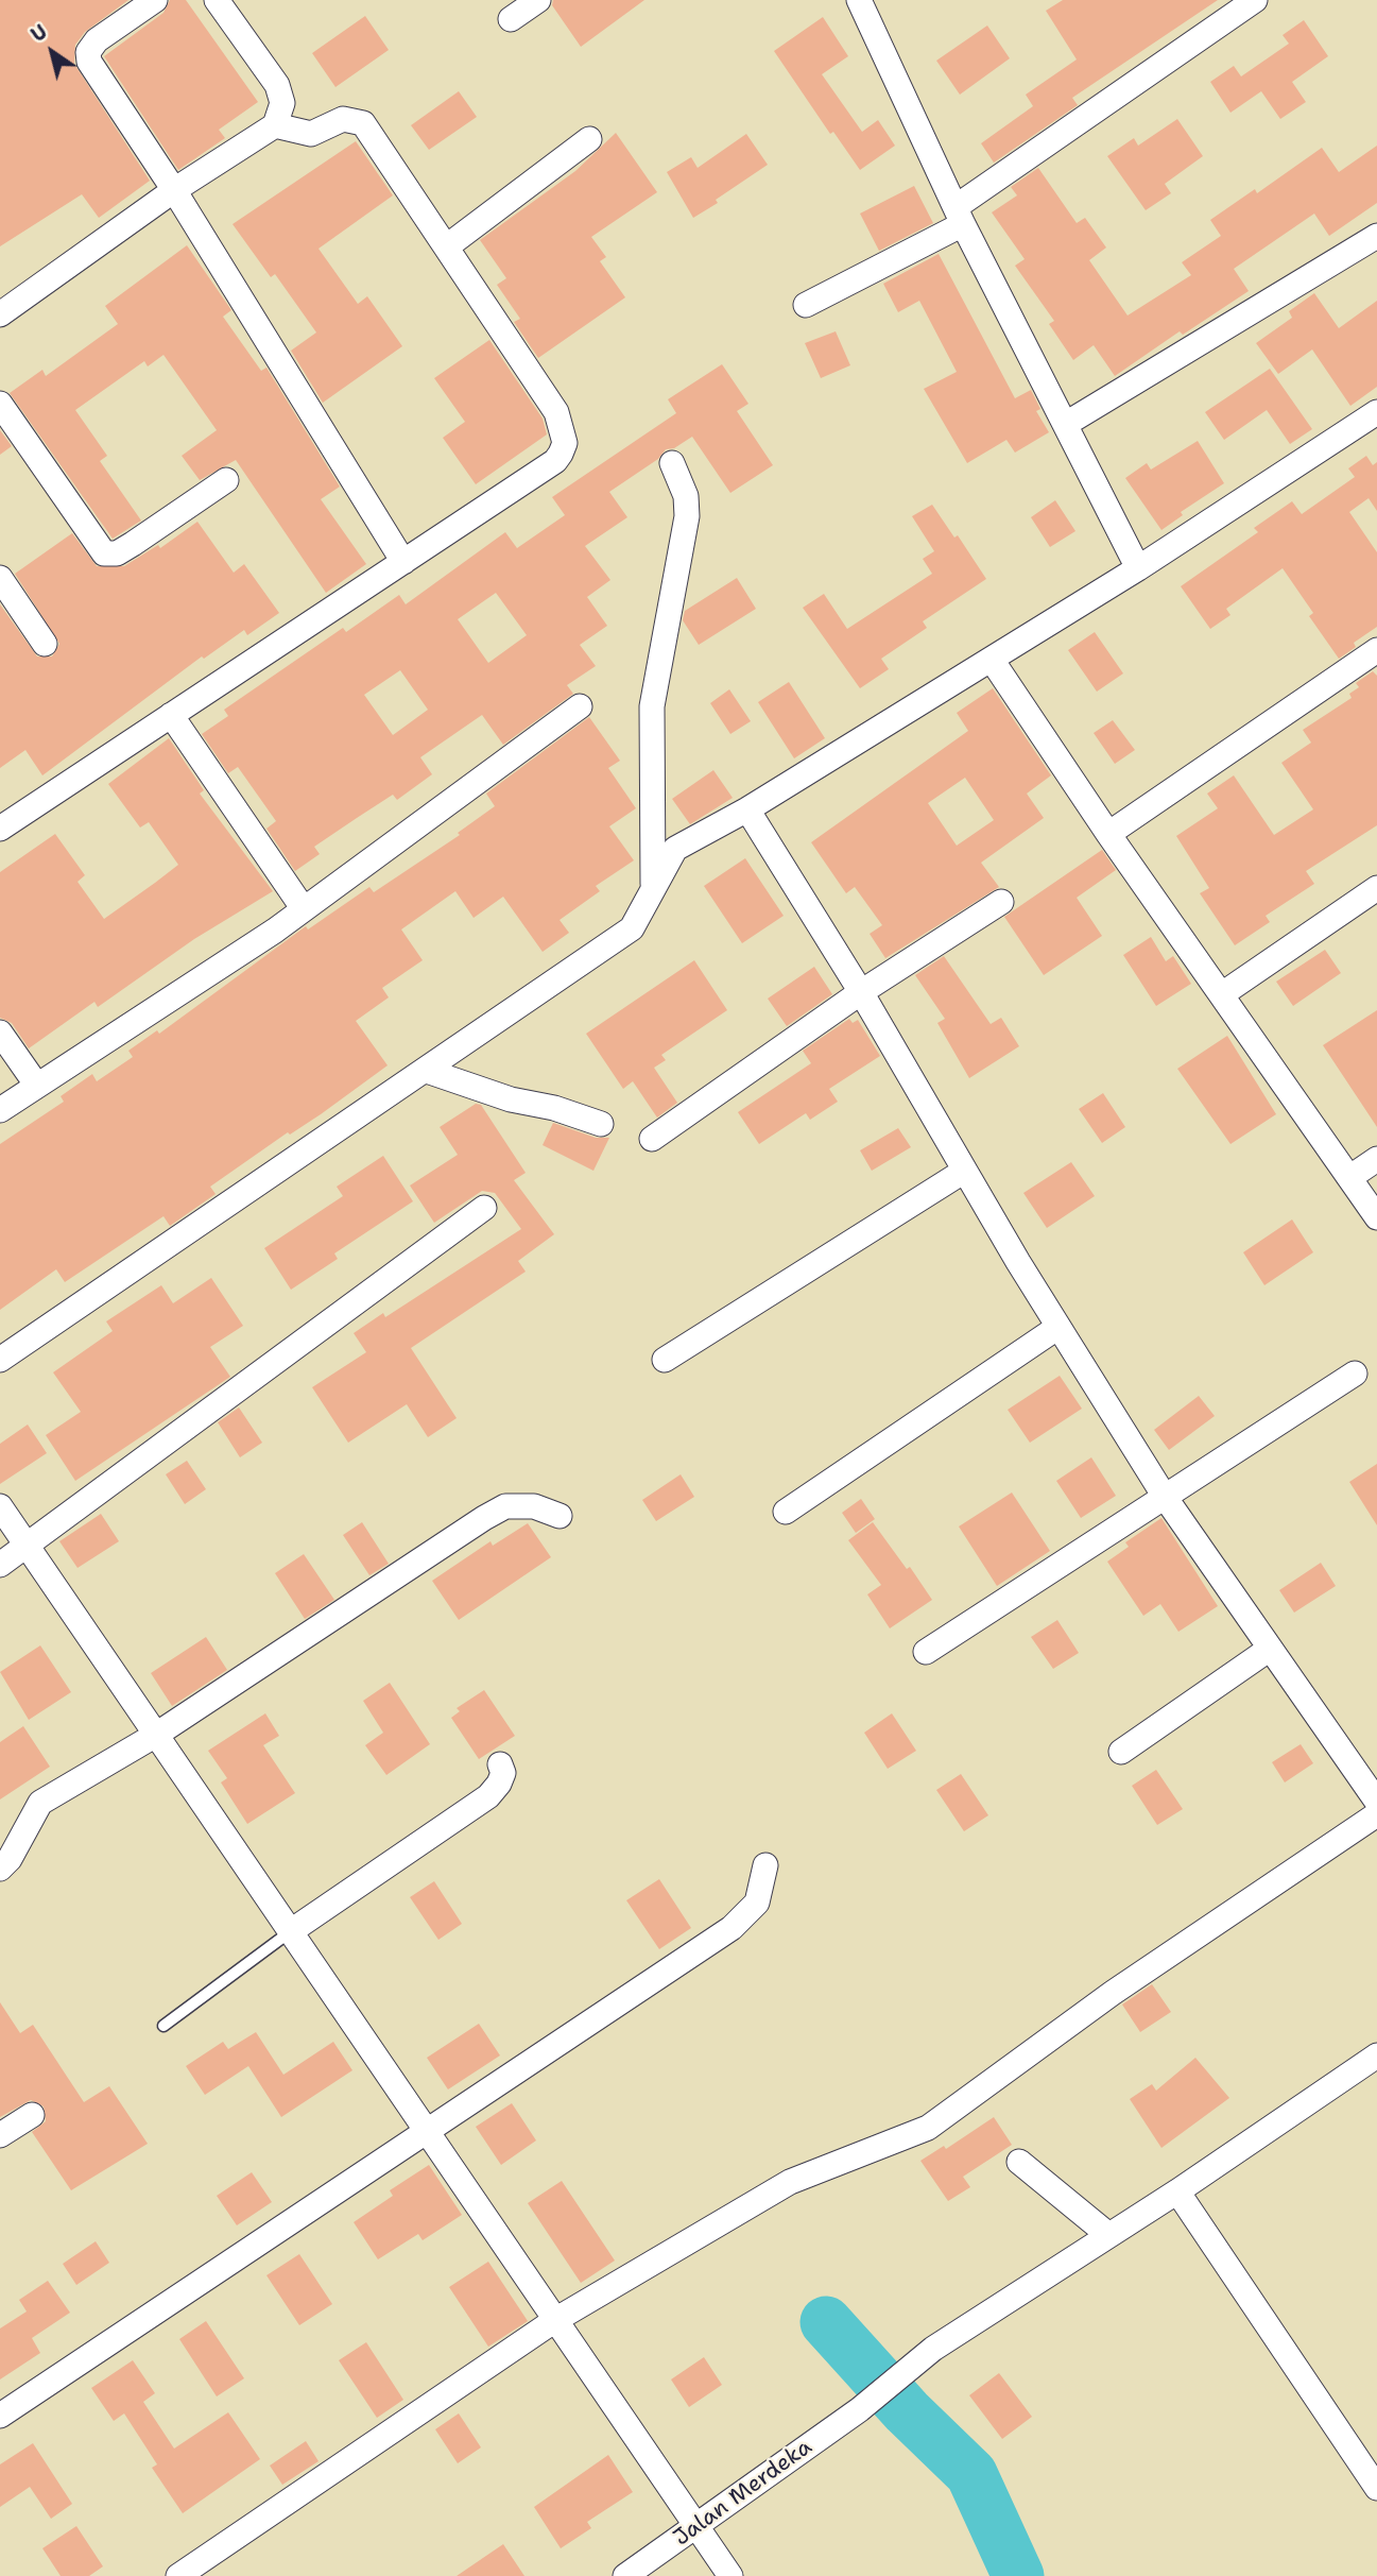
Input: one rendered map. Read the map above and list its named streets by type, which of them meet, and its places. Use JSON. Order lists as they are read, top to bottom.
{
  "streets": {
    "street": ["Jalan Merdeka"]
  },
  "north": "top left"
}
